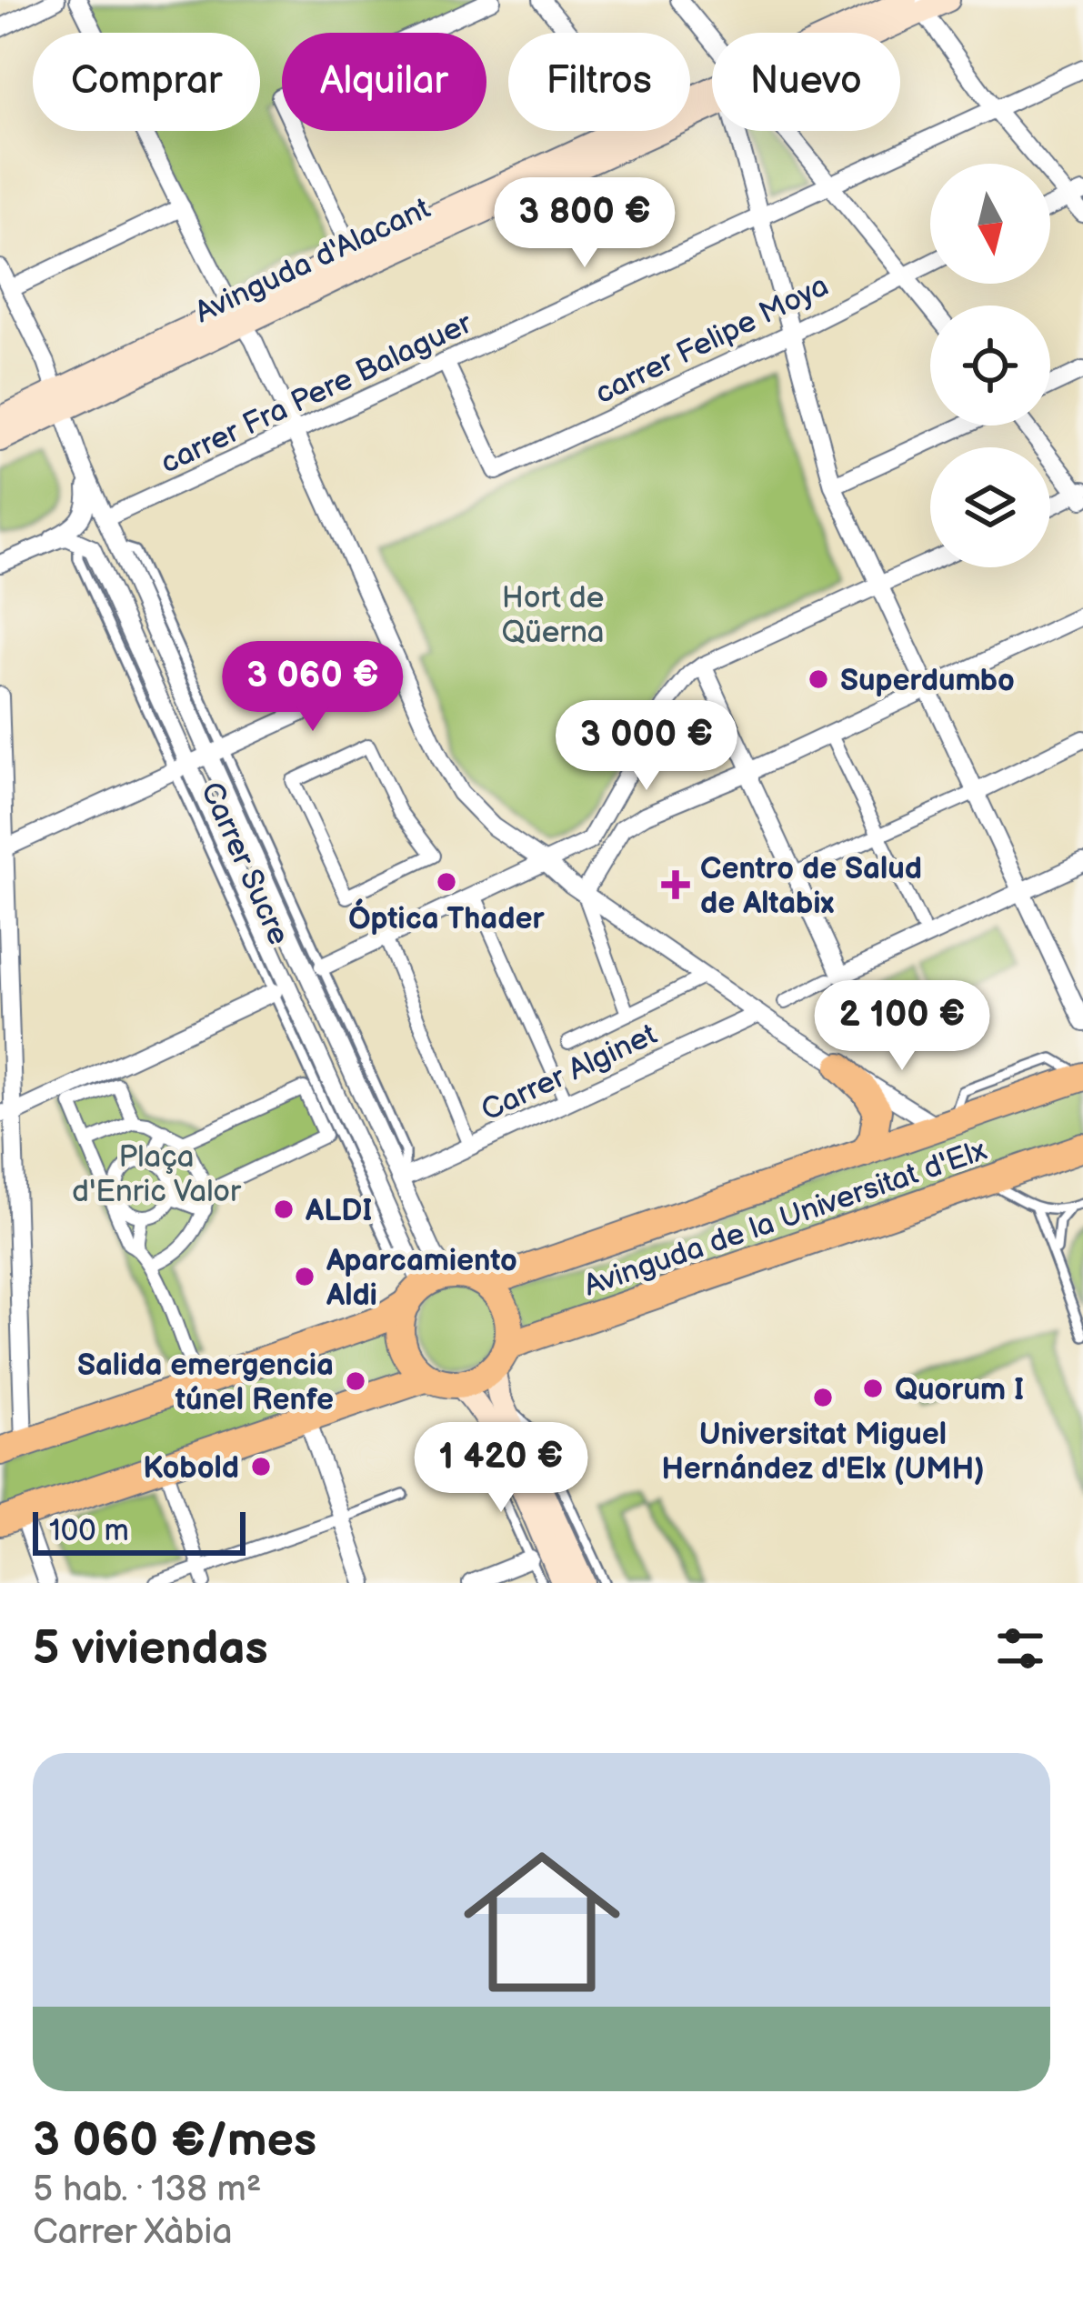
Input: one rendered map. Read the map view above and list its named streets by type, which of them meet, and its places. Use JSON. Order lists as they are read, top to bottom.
{
  "streets": {
    "highway": ["Avinguda de la Universitat d'Elx"],
    "main road": ["Avinguda d'Alacant"],
    "street": [
      "carrer Felipe Moya",
      "carrer Fra Pere Balaguer",
      "Carrer Sucre",
      "Carrer Alginet"
    ]
  },
  "crossings": [
    ["Avinguda d'Alacant", "Carrer Sucre"],
    ["carrer Felipe Moya", "carrer Fra Pere Balaguer"],
    ["carrer Fra Pere Balaguer", "Carrer Sucre"],
    ["Carrer Sucre", "Carrer Alginet"],
    ["Carrer Sucre", "Avinguda de la Universitat d'Elx"]
  ],
  "parks": ["Hort de Qüerna", "Plaça d'Enric Valor"],
  "places": {
    "other": [
      "Superdumbo",
      "Óptica Thader",
      "ALDI",
      "Aparcamiento Aldi",
      "Salida emergencia túnel Renfe",
      "Quorum I",
      "Universitat Miguel Hernández d'Elx (UMH)",
      "Kobold"
    ],
    "health": ["Centro de Salud de Altabix"]
  },
  "scale_bar": "100 m",
  "north": "bottom",
  "page": {
    "chip": [
      "Comprar",
      "Alquilar",
      "Filtros",
      "Nuevo"
    ],
    "price": [
      "3 800 €",
      "3 060 €",
      "3 000 €",
      "2 100 €",
      "1 420 €"
    ],
    "scale": "100 m",
    "heading": "5 viviendas",
    "list": [
      {
        "name": "3 060 €/mes",
        "note": "5 hab. · 138 m² · Carrer Xàbia"
      }
    ]
  }
}
